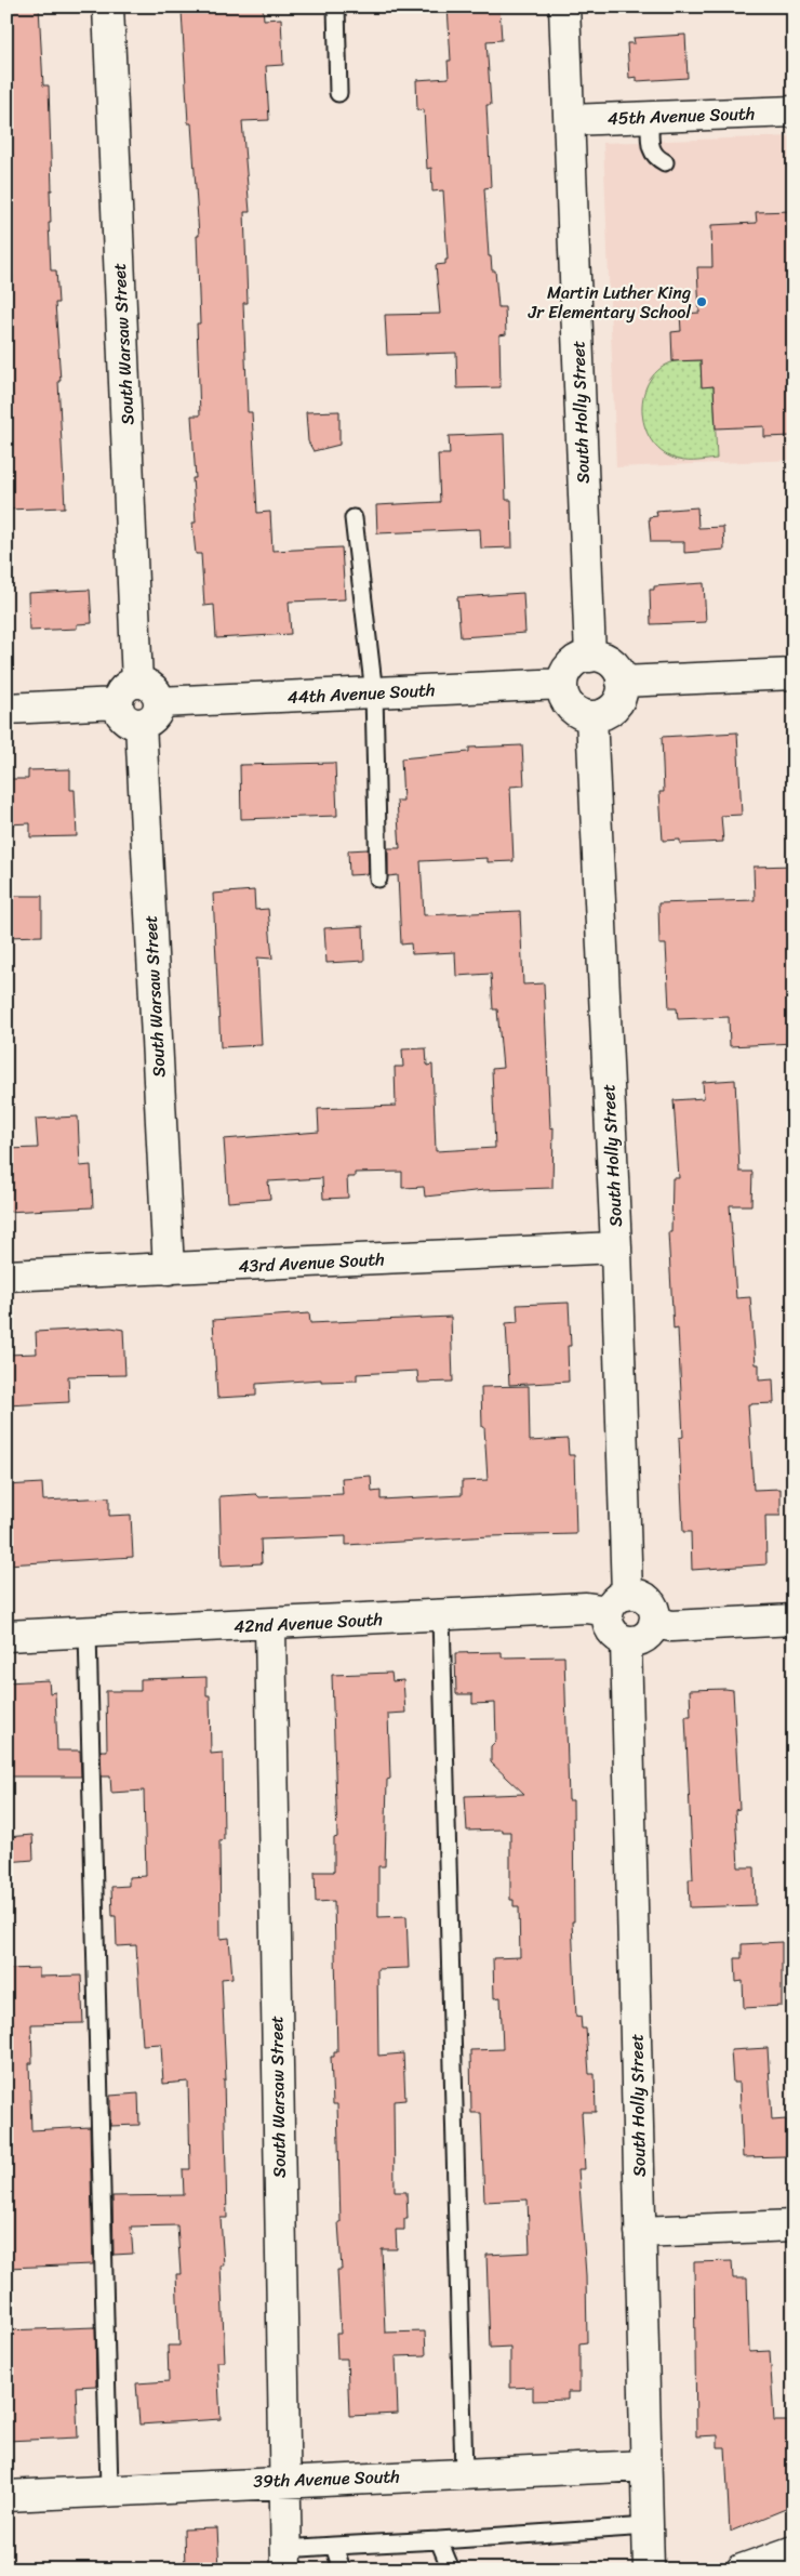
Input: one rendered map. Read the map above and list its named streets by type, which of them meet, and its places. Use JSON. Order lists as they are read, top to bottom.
{
  "streets": {
    "street": [
      "45th Avenue South",
      "South Warsaw Street",
      "South Holly Street",
      "44th Avenue South",
      "43rd Avenue South",
      "42nd Avenue South",
      "39th Avenue South"
    ]
  },
  "crossings": [
    ["45th Avenue South", "South Holly Street"],
    ["South Warsaw Street", "44th Avenue South"],
    ["South Warsaw Street", "43rd Avenue South"],
    ["South Warsaw Street", "42nd Avenue South"],
    ["South Warsaw Street", "39th Avenue South"],
    ["South Holly Street", "44th Avenue South"],
    ["South Holly Street", "43rd Avenue South"],
    ["South Holly Street", "42nd Avenue South"],
    ["South Holly Street", "39th Avenue South"]
  ],
  "places": ["Martin Luther King Jr Elementary School"]
}
